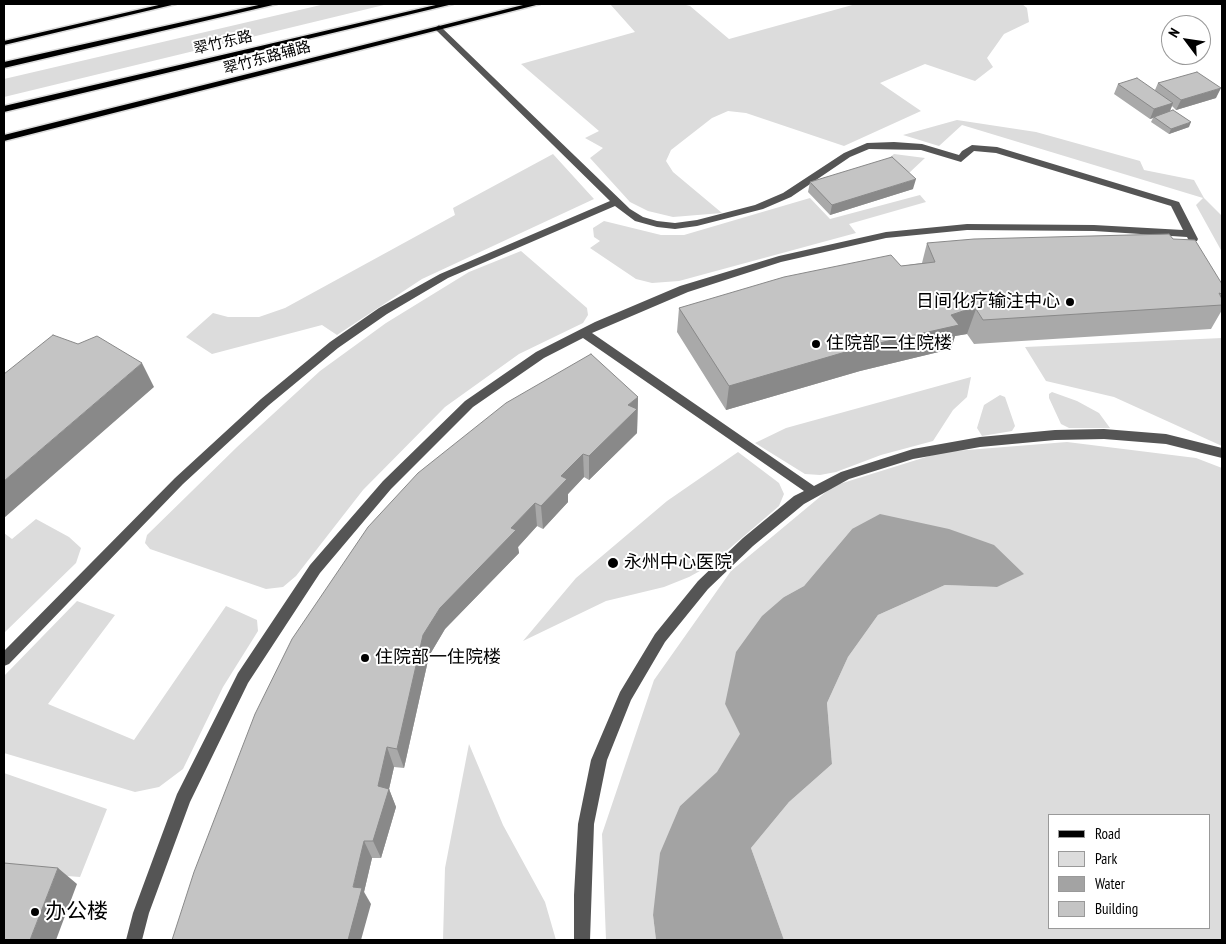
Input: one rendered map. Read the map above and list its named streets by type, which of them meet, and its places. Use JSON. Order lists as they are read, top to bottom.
{
  "streets": {
    "main road": ["翠竹东路", "翠竹东路辅路"]
  },
  "places": [
    "日间化疗输注中心",
    "住院部二住院楼",
    "永州中心医院",
    "住院部一住院楼",
    "办公楼"
  ],
  "legend": [
    "Road",
    "Park",
    "Water",
    "Building"
  ],
  "north": "top left"
}
